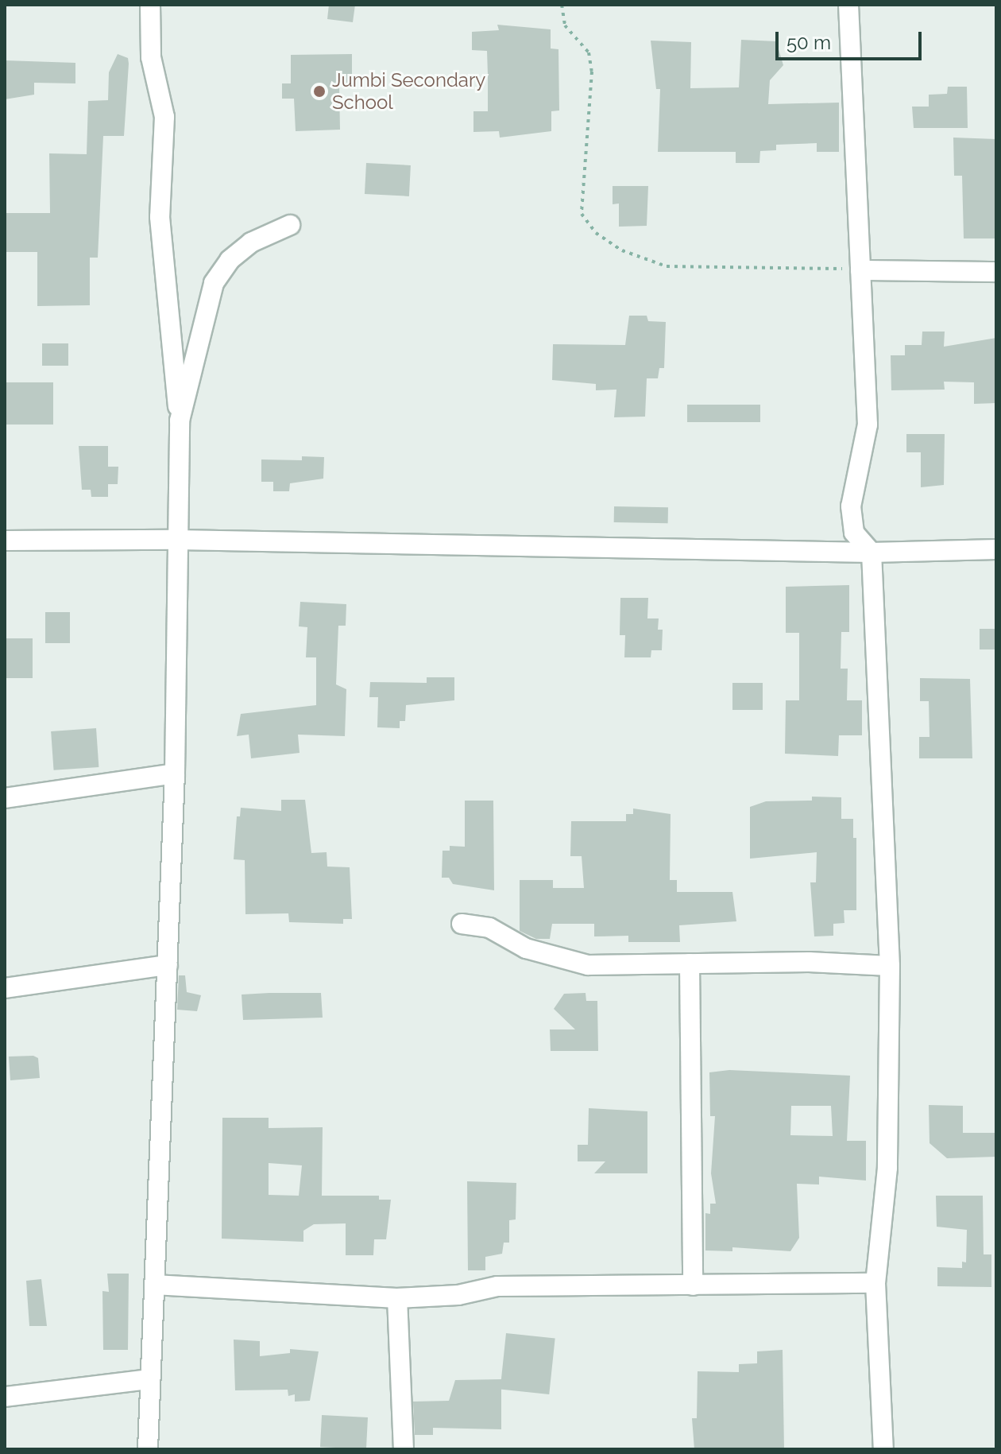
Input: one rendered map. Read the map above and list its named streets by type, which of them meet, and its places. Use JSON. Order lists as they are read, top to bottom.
{
  "places": ["Jumbi Secondary School"],
  "scale_bar": "50 m"
}
